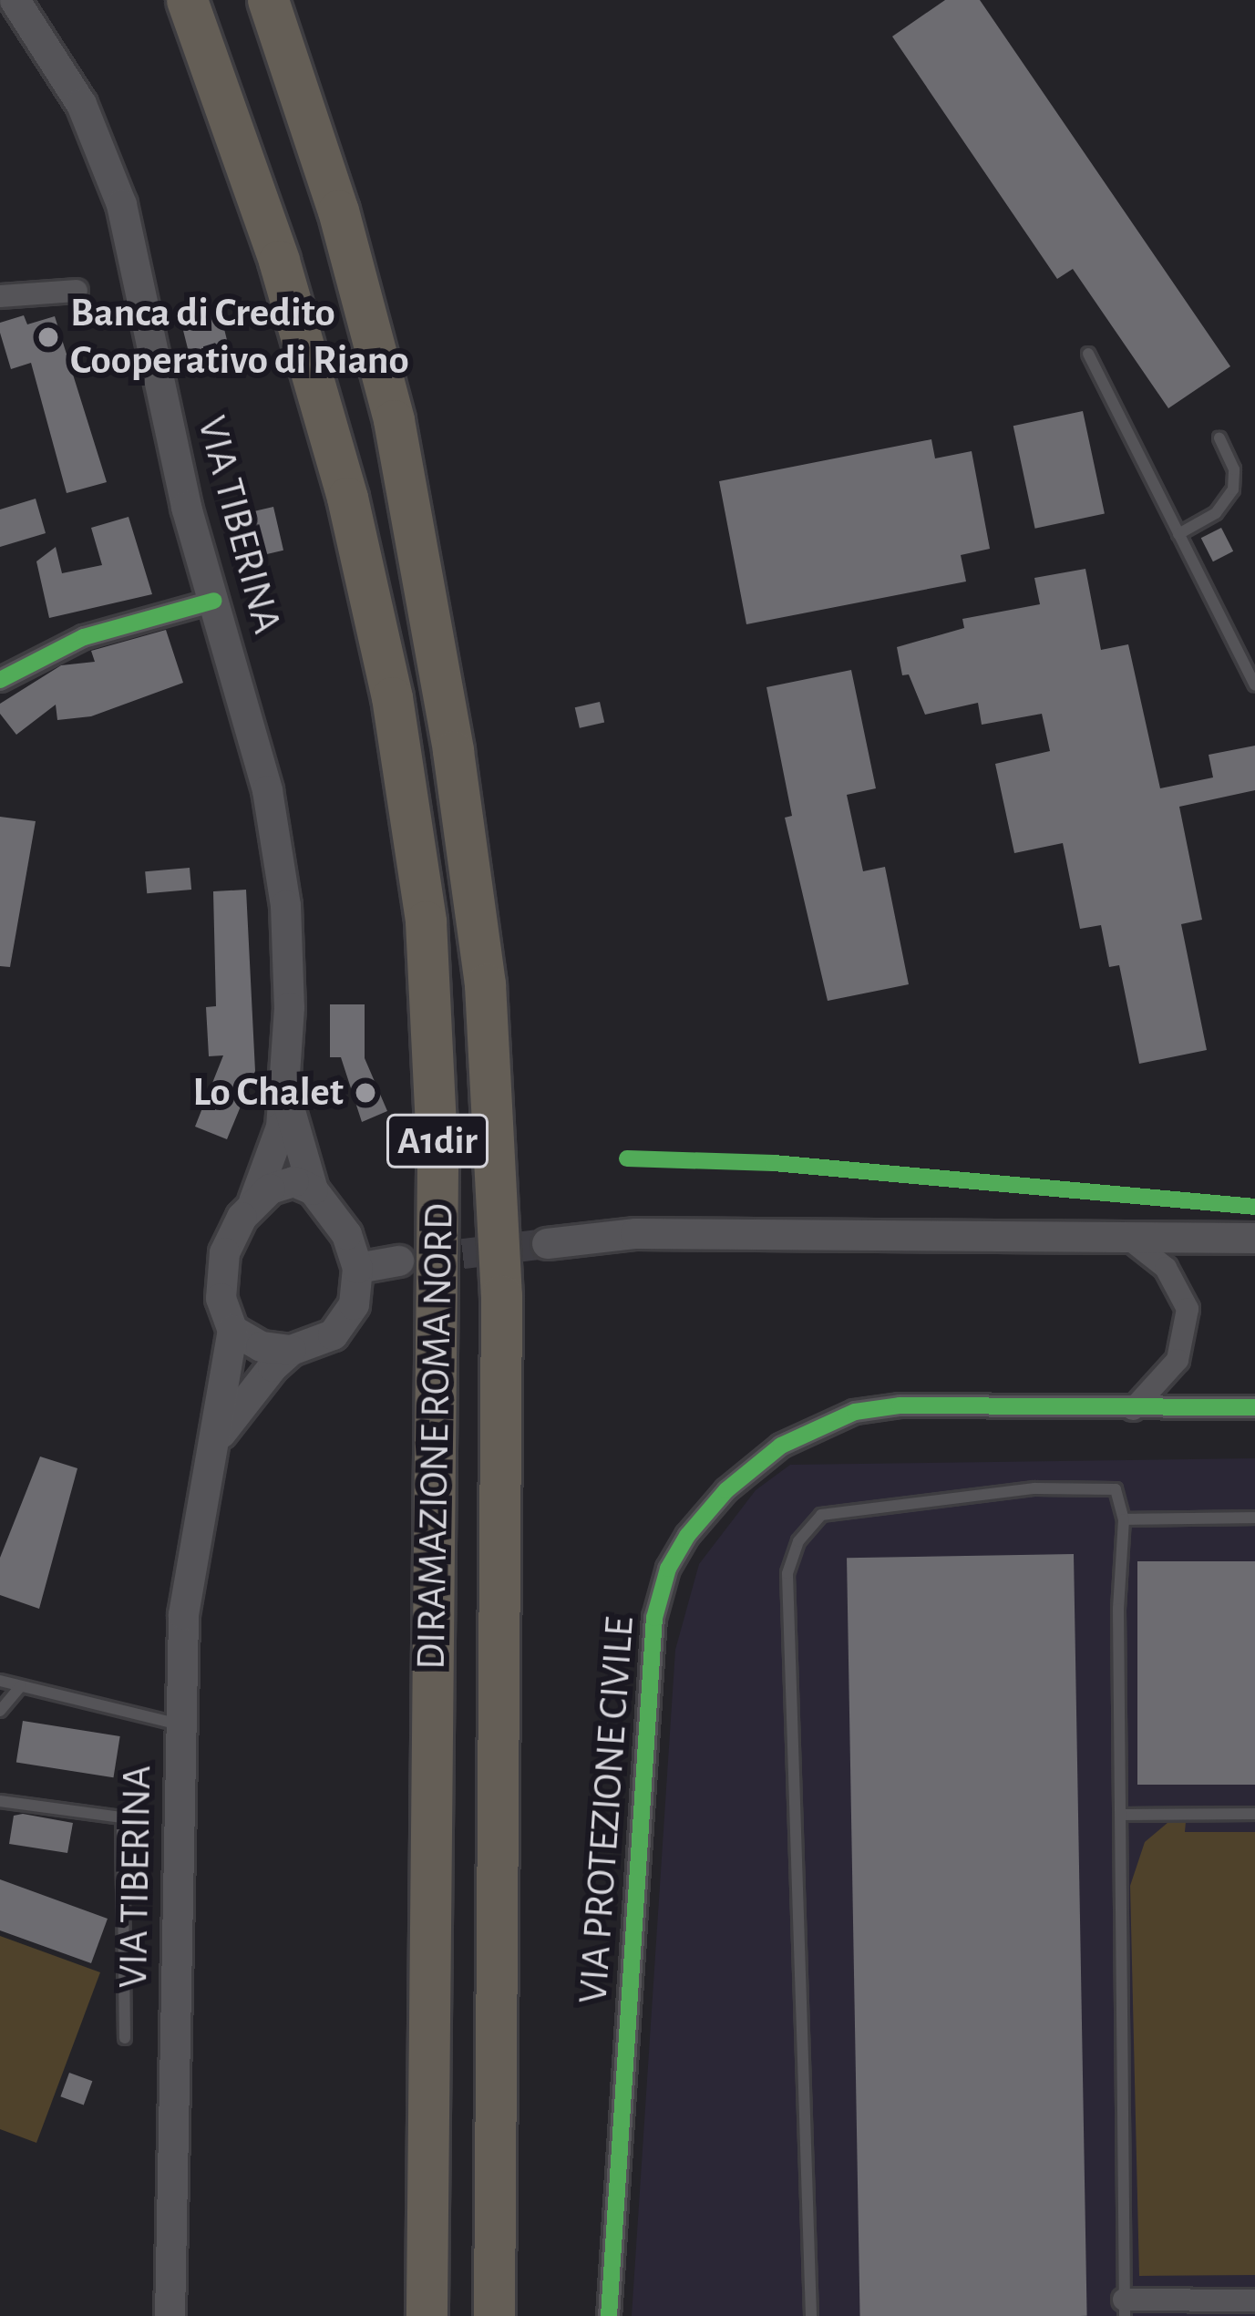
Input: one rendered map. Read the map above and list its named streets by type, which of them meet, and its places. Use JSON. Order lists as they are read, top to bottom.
{
  "streets": {
    "highway": ["A1dir", "DIRAMAZIONE ROMA NORD"],
    "main road": ["VIA TIBERINA"],
    "street": ["VIA PROTEZIONE CIVILE"]
  },
  "places": ["Banca di Credito Cooperativo di Riano", "Lo Chalet"]
}
